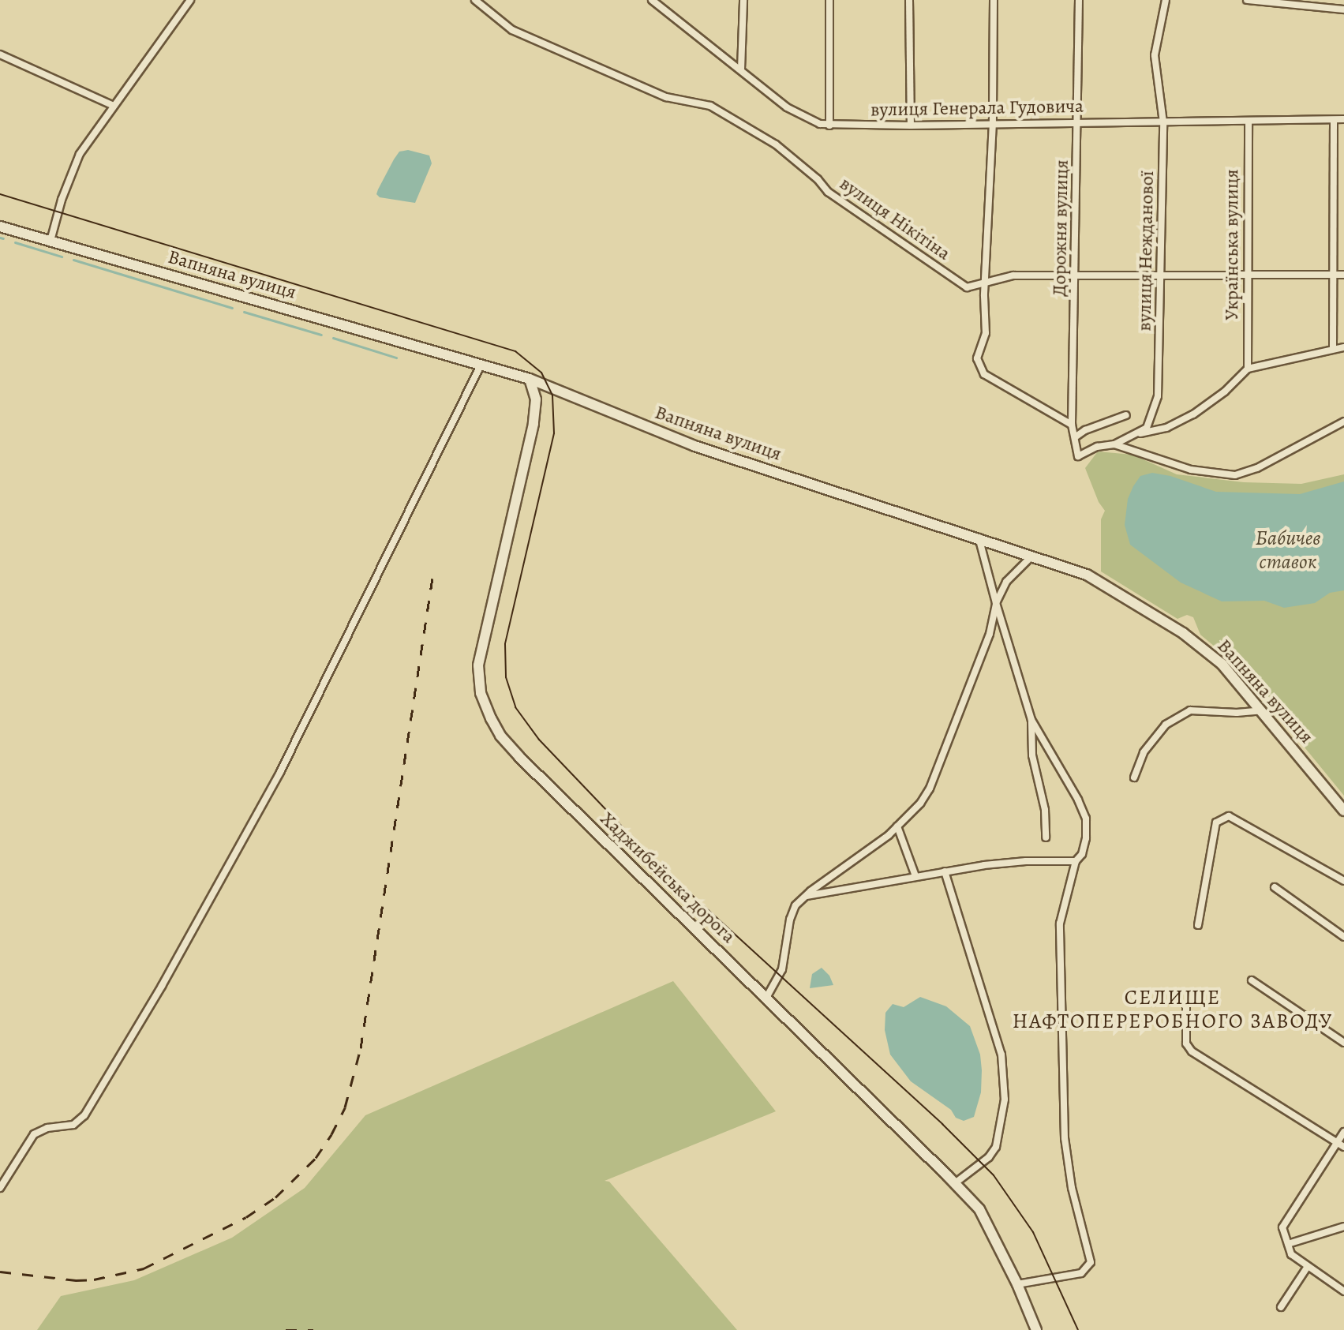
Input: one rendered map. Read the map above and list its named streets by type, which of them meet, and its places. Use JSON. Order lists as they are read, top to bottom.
{
  "streets": {
    "street": [
      "вулиця Генерала Гудовича",
      "вулиця Нікітіна",
      "Дорожня вулиця",
      "Українська вулиця",
      "вулиця Нежданової",
      "Вапняна вулиця",
      "Хаджибейська дорога"
    ]
  },
  "crossings": [
    ["вулиця Генерала Гудовича", "Дорожня вулиця"],
    ["вулиця Генерала Гудовича", "Українська вулиця"],
    ["вулиця Генерала Гудовича", "вулиця Нежданової"],
    ["вулиця Нікітіна", "Дорожня вулиця"],
    ["вулиця Нікітіна", "Українська вулиця"],
    ["вулиця Нікітіна", "вулиця Нежданової"],
    ["Дорожня вулиця", "вулиця Нежданової"],
    ["Вапняна вулиця", "Хаджибейська дорога"]
  ],
  "districts": ["СЕЛИЩЕ НАФТОПЕРЕРОБНОГО ЗАВОДУ"],
  "water": ["Бабичев ставок"]
}
